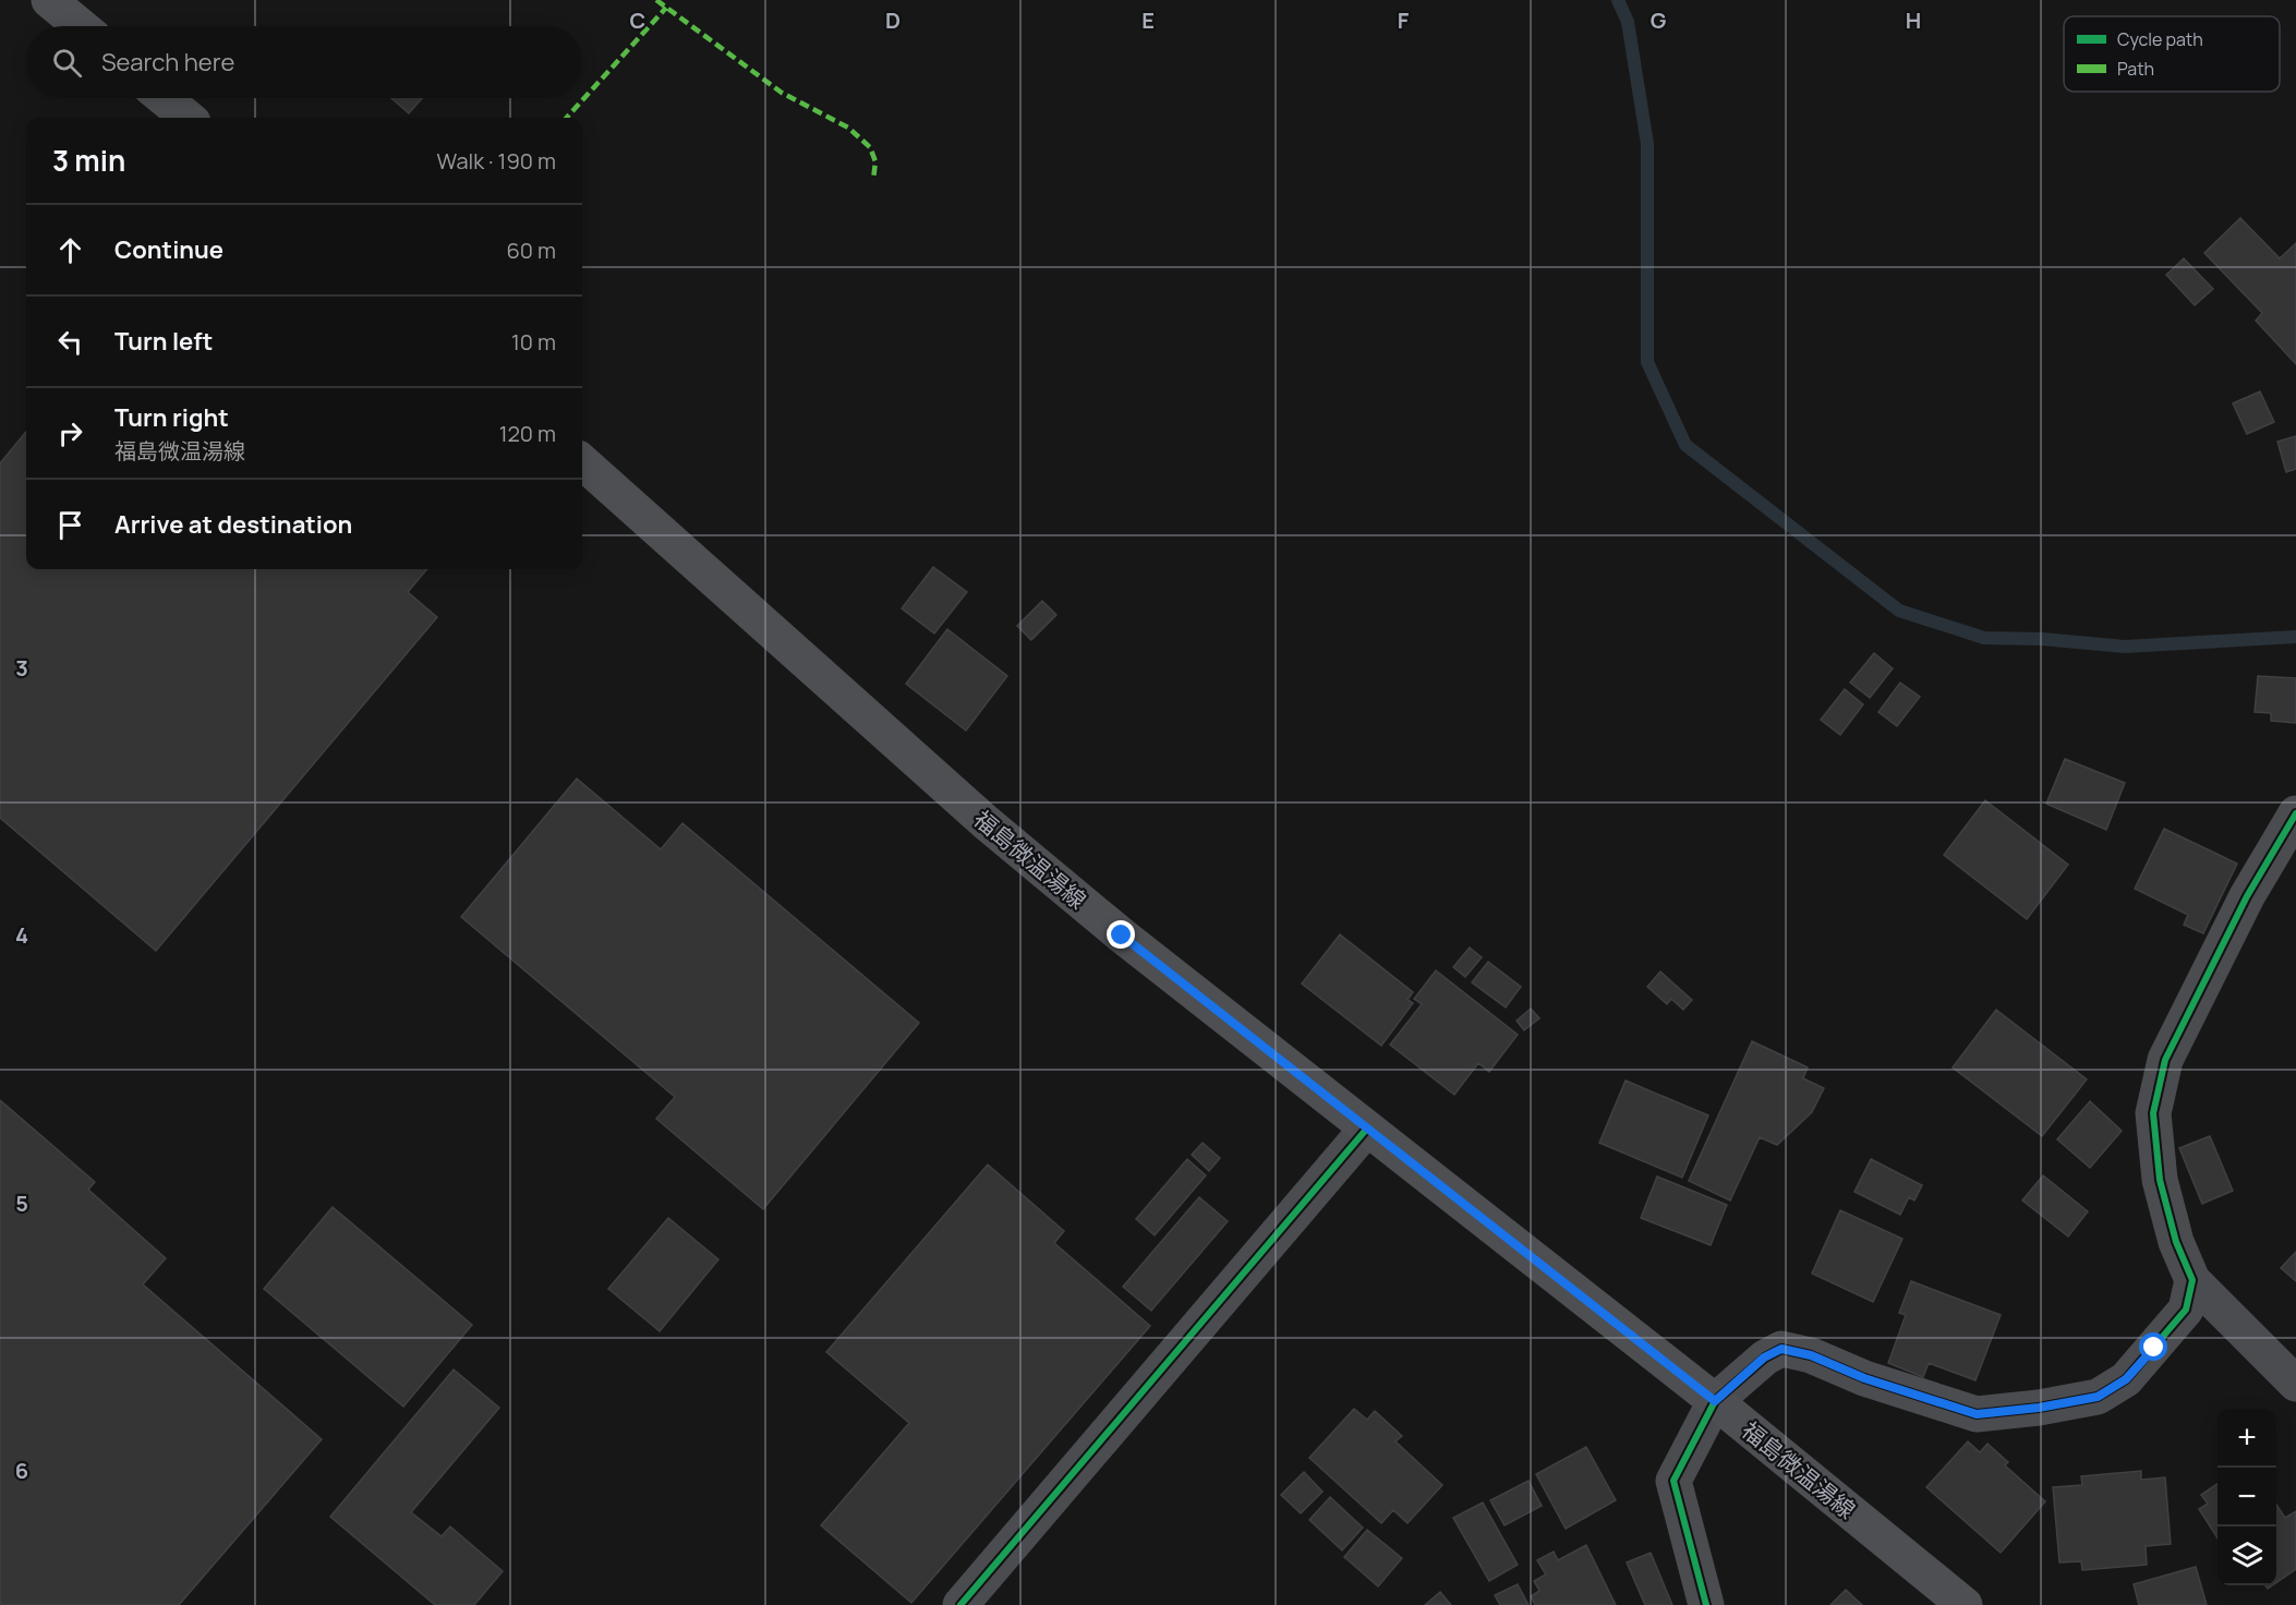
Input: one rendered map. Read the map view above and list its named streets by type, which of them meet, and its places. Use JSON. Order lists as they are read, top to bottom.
{
  "streets": {
    "main road": ["福島微温湯線"]
  },
  "legend": ["Cycle path", "Path"],
  "page": {
    "search": "Search here",
    "heading": ["3 min", "Walk · 190 m"],
    "list": [
      ["Continue", "60 m"],
      ["Turn left", "10 m"],
      ["Turn right", "福島微温湯線", "120 m"],
      "Arrive at destination"
    ],
    "map_buttons": ["+", "−"]
  },
  "grid": {
    "columns": [
      "C",
      "D",
      "E",
      "F",
      "G",
      "H"
    ],
    "rows": [
      "3",
      "4",
      "5",
      "6"
    ]
  }
}
